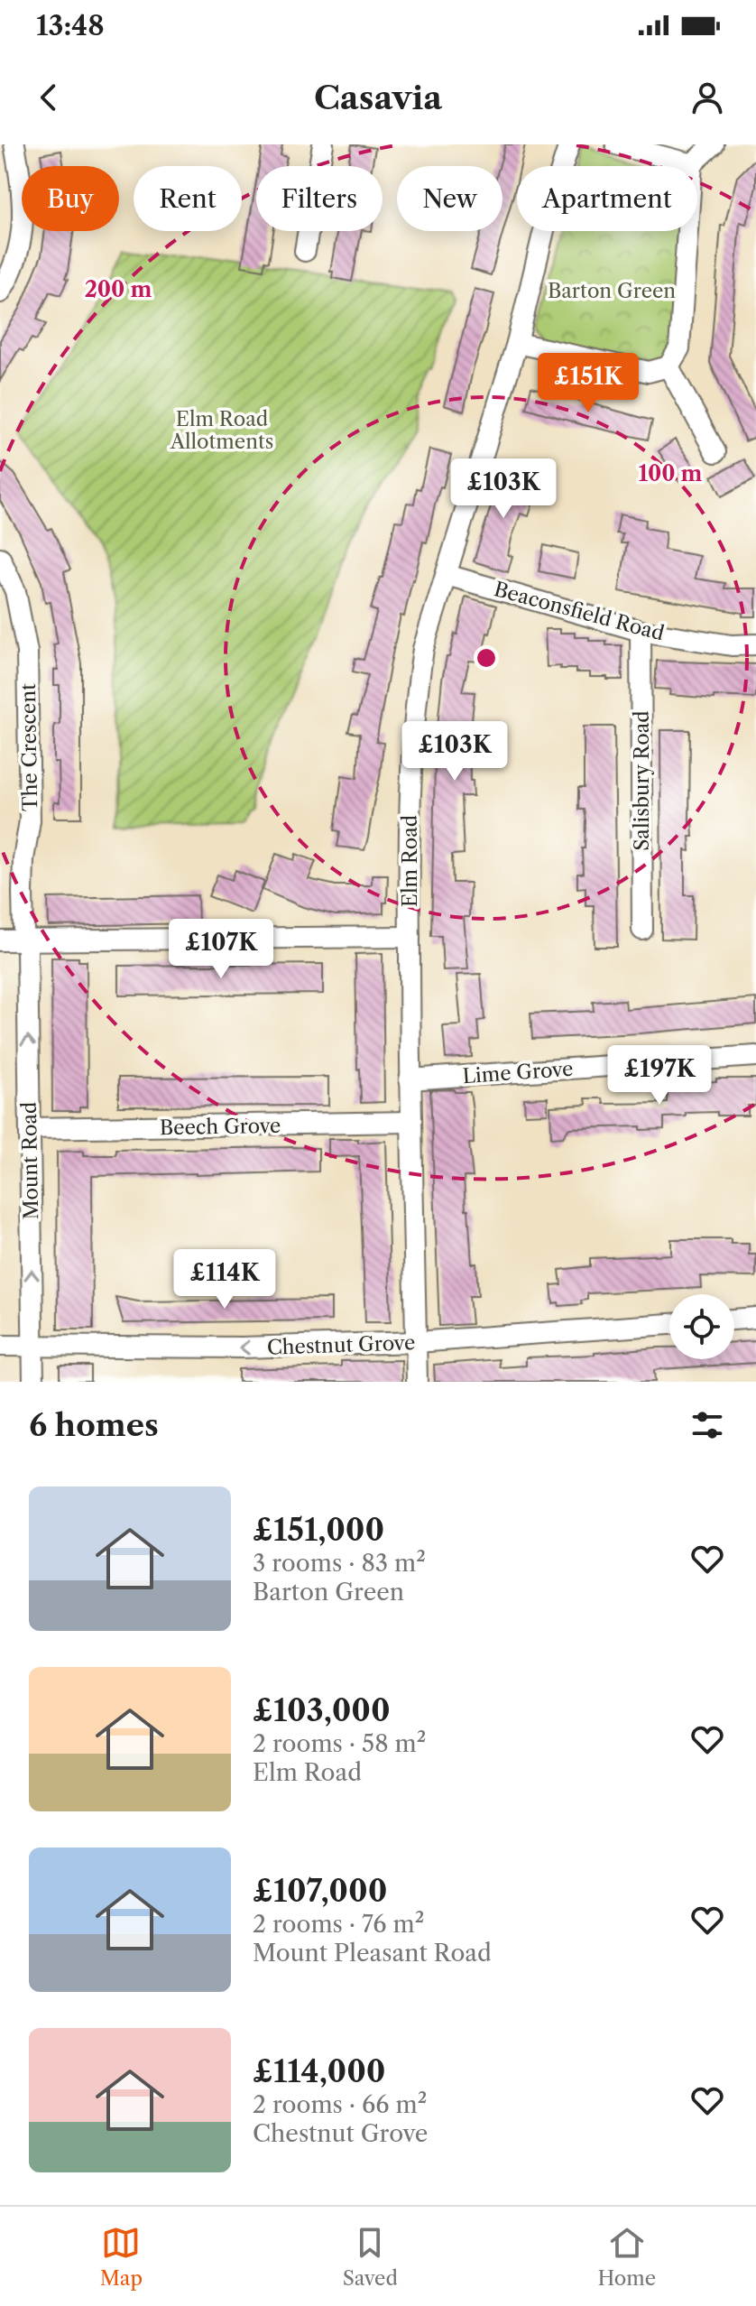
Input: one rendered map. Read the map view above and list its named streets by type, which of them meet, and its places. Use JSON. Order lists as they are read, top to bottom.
{
  "streets": {
    "street": [
      "Beaconsfield Road",
      "The Crescent",
      "Salisbury Road",
      "Elm Road",
      "Lime Grove",
      "Beech Grove",
      "Mount Road",
      "Chestnut Grove"
    ]
  },
  "crossings": [
    ["Beaconsfield Road", "Salisbury Road"],
    ["Beaconsfield Road", "Elm Road"],
    ["The Crescent", "Mount Road"],
    ["Elm Road", "Lime Grove"],
    ["Elm Road", "Beech Grove"],
    ["Elm Road", "Chestnut Grove"],
    ["Beech Grove", "Mount Road"],
    ["Mount Road", "Chestnut Grove"]
  ],
  "one_way": ["Mount Road", "Chestnut Grove"],
  "parks": ["Barton Green", "Elm Road Allotments"],
  "page": {
    "status": "13:48",
    "header": "Casavia",
    "chip": [
      "Buy",
      "Rent",
      "Filters",
      "New",
      "Apartment"
    ],
    "price": [
      "£151K",
      "£103K",
      "£103K",
      "£107K",
      "£197K",
      "£114K"
    ],
    "heading": "6 homes",
    "list": [
      {
        "name": "£151,000",
        "note": "3 rooms · 83 m² · Barton Green"
      },
      {
        "name": "£103,000",
        "note": "2 rooms · 58 m² · Elm Road"
      },
      {
        "name": "£107,000",
        "note": "2 rooms · 76 m² · Mount Pleasant Road"
      },
      {
        "name": "£114,000",
        "note": "2 rooms · 66 m² · Chestnut Grove"
      }
    ],
    "tabs": ["Map", "Saved", "Home"]
  },
  "rings": ["200 m", "100 m"]
}
